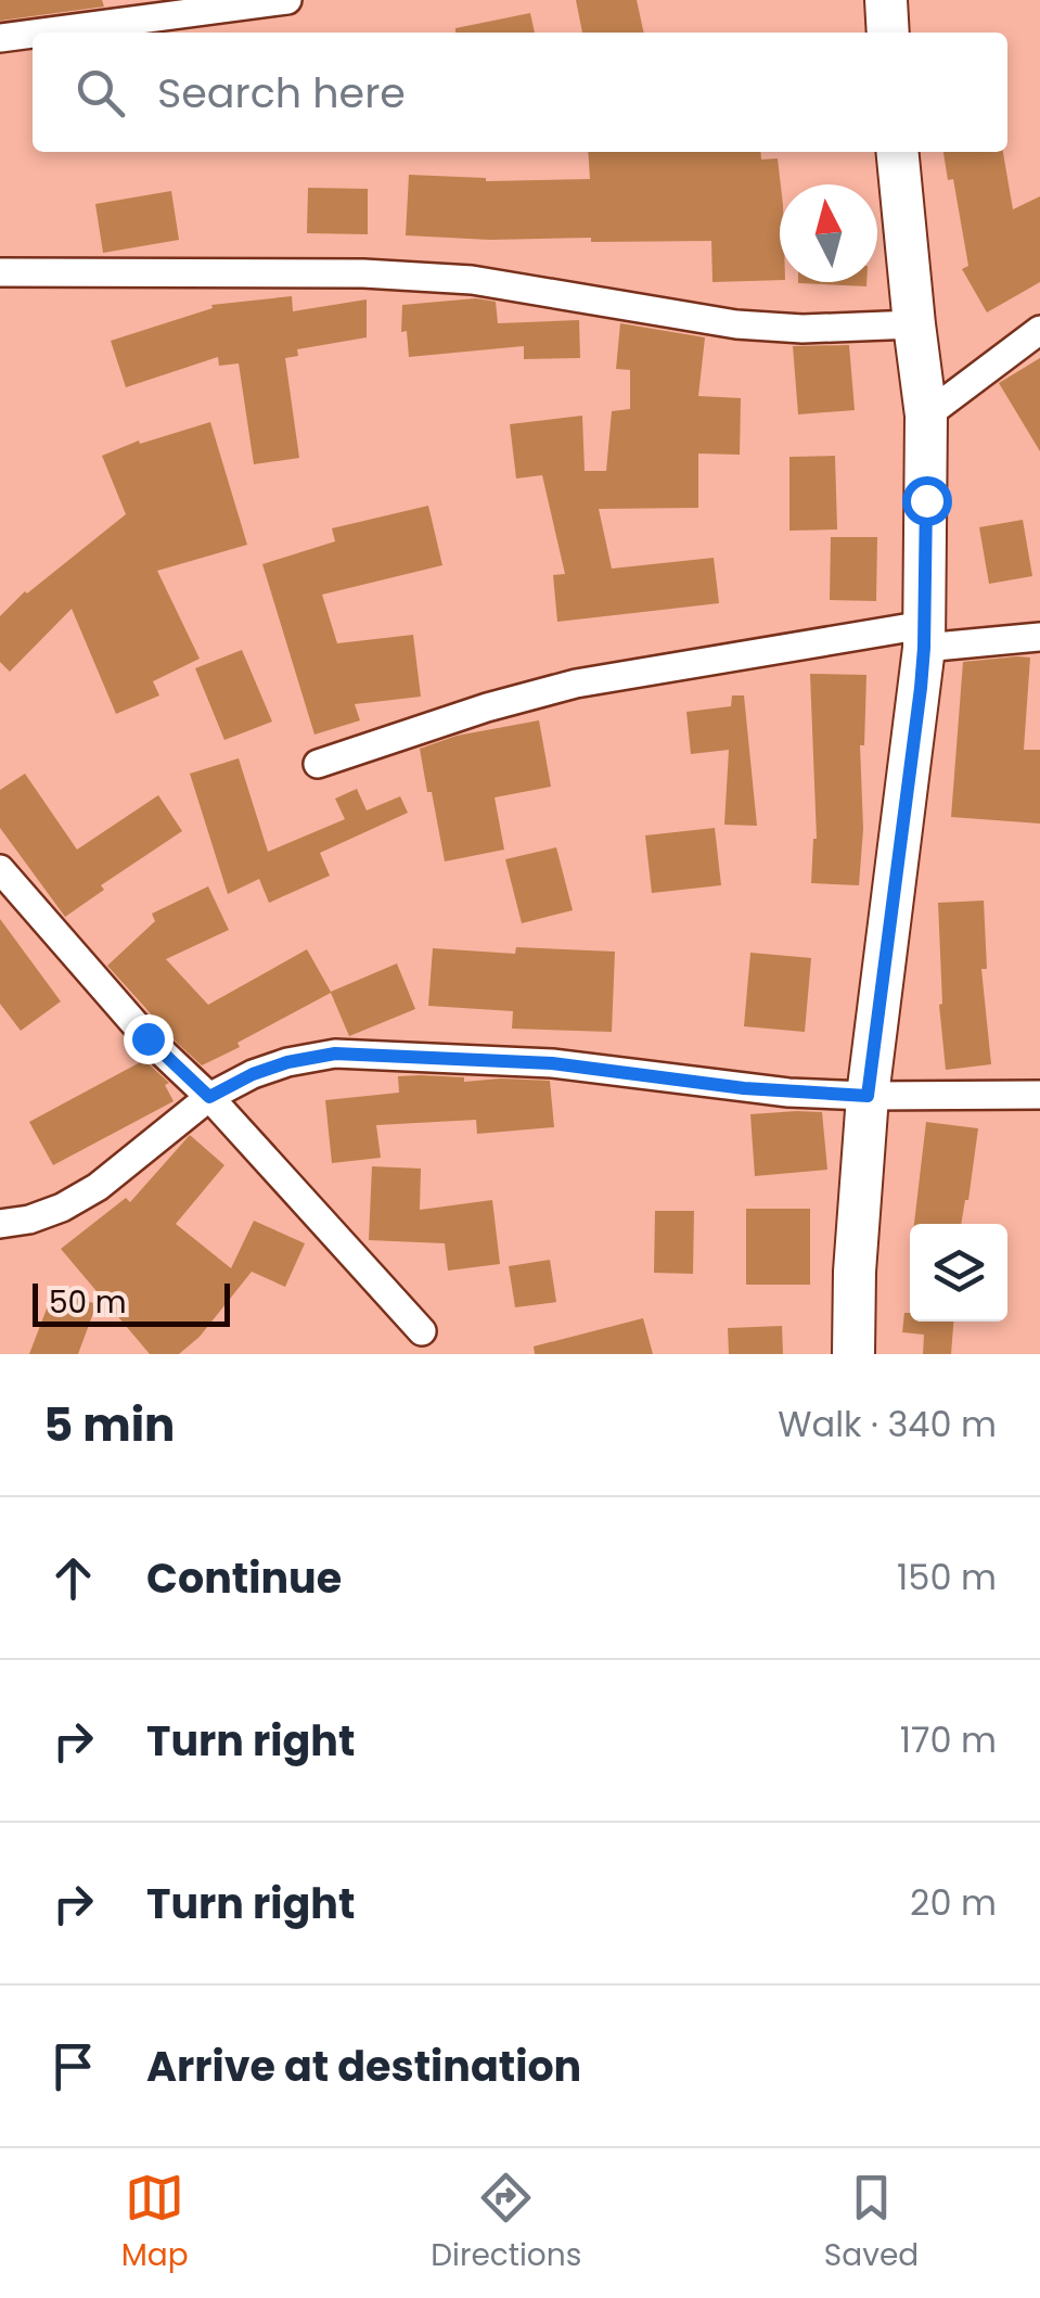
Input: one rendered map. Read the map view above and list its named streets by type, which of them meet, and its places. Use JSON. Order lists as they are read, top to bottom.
{
  "scale_bar": "50 m",
  "north": "top",
  "page": {
    "search": "Search here",
    "scale": "50 m",
    "heading": ["5 min", "Walk · 340 m"],
    "list": [
      ["Continue", "150 m"],
      ["Turn right", "170 m"],
      ["Turn right", "20 m"],
      "Arrive at destination"
    ],
    "nav": ["Map", "Directions", "Saved"]
  }
}
